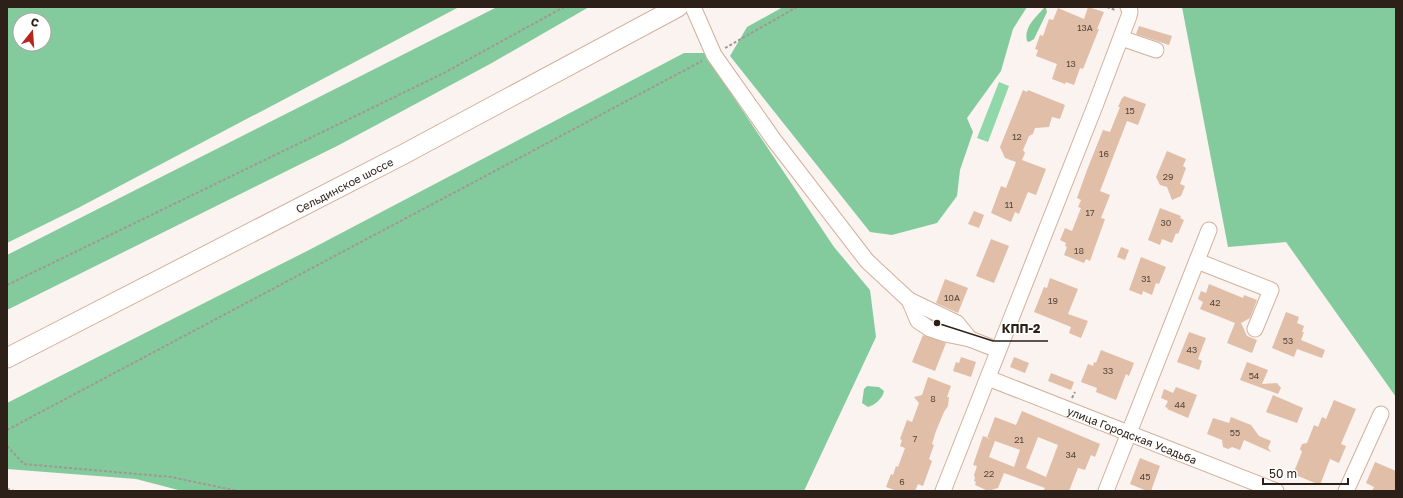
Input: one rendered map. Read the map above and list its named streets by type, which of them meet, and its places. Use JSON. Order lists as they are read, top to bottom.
{
  "streets": {
    "main road": ["Сельдинское шоссе"],
    "street": ["улица Городская Усадьба"]
  },
  "places": ["КПП-2"],
  "house_numbers": [
    "13А",
    "13",
    "15",
    "12",
    "16",
    "29",
    "11",
    "17",
    "30",
    "18",
    "31",
    "10А",
    "19",
    "42",
    "53",
    "43",
    "33",
    "54",
    "8",
    "44",
    "55",
    "7",
    "21",
    "34",
    "22",
    "45",
    "6"
  ],
  "scale_bar": "50 m",
  "north": "top"
}
